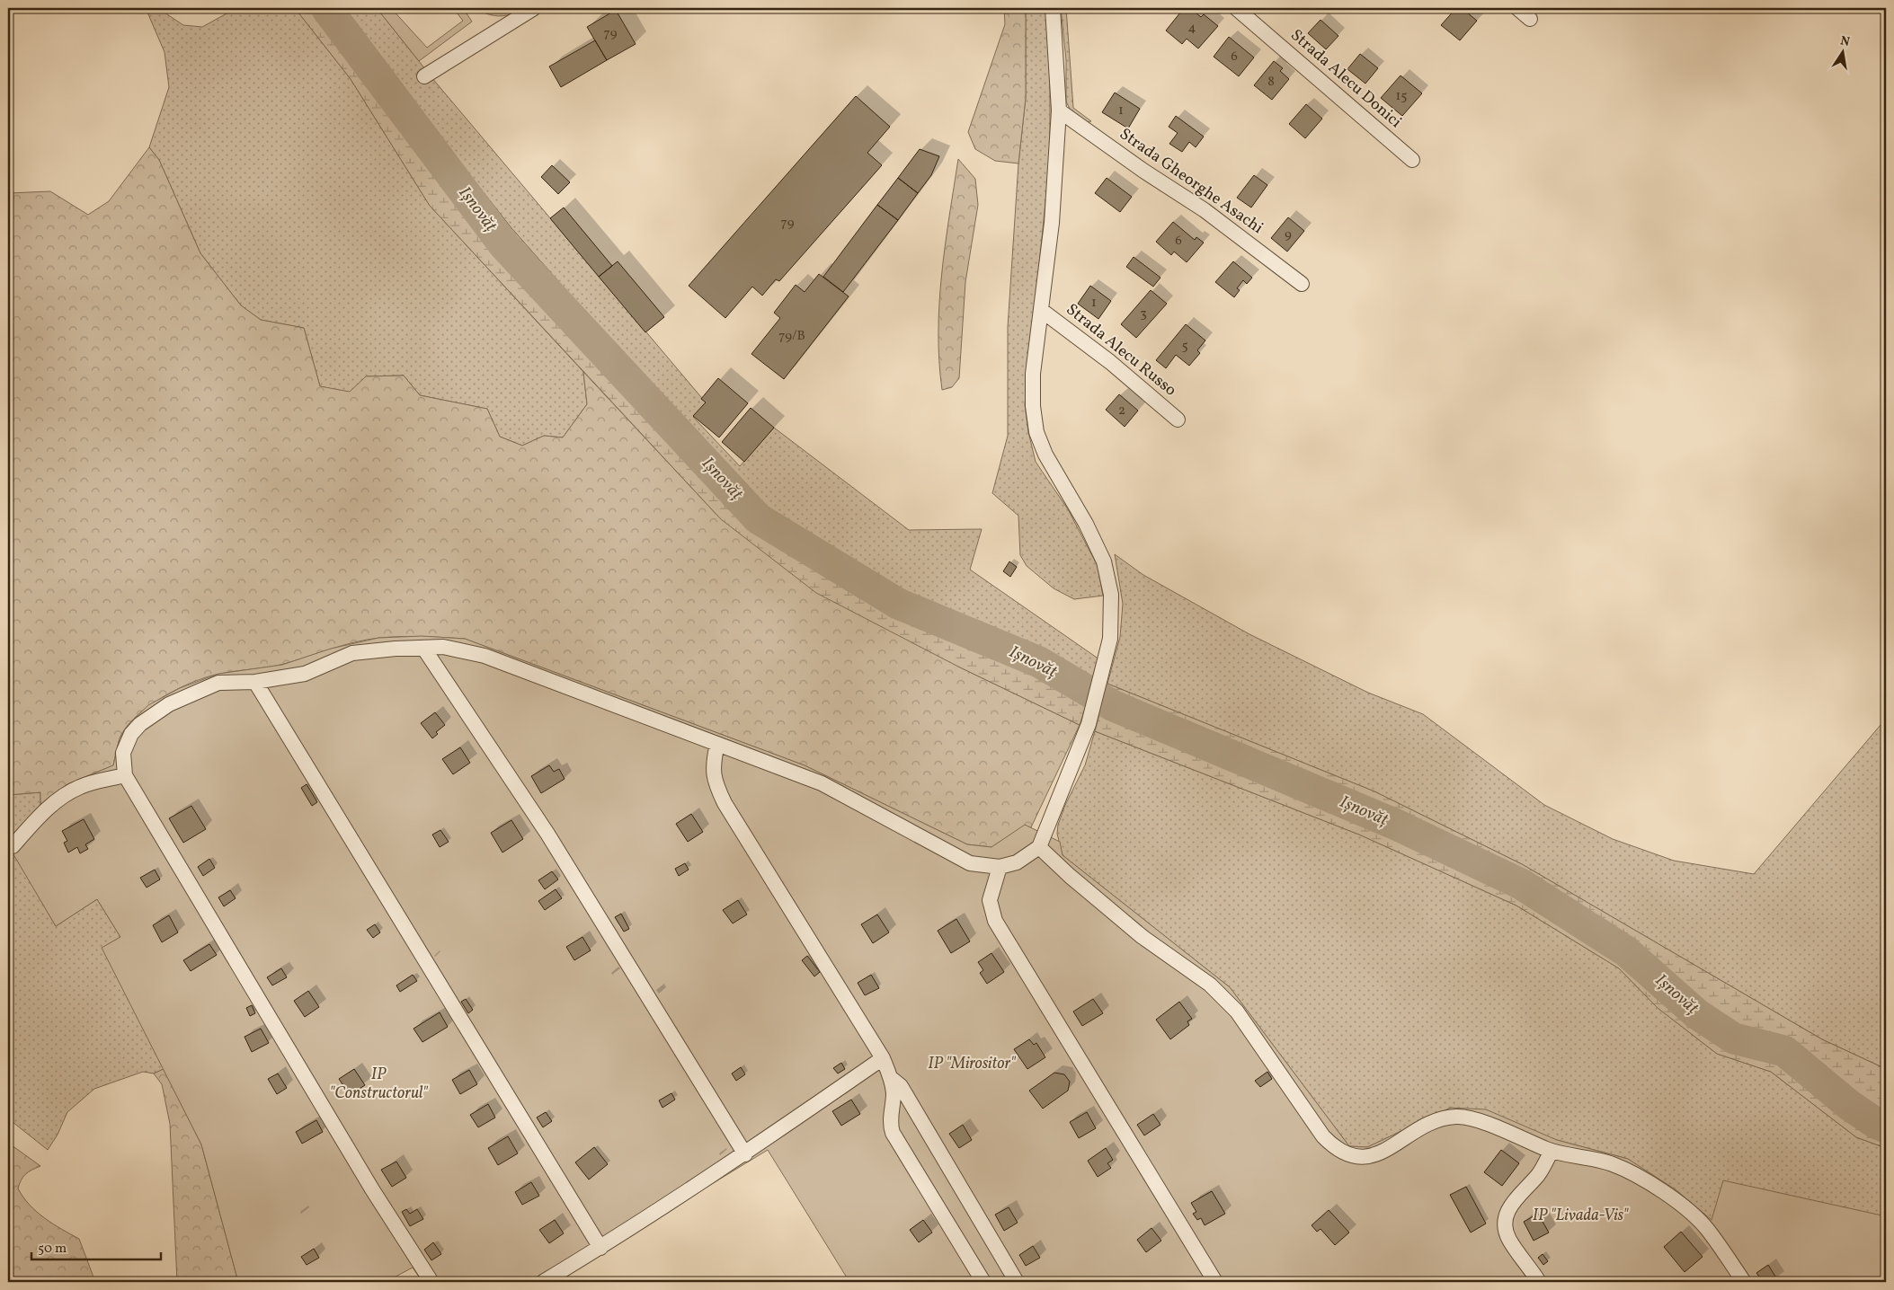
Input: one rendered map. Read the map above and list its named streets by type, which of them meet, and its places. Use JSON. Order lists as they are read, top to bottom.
{
  "streets": {
    "street": ["Strada Alecu Donici", "Strada Gheorghe Asachi", "Strada Alecu Russo"]
  },
  "water": ["Ișnovăț"],
  "parks": ["IP \"Mirositor\"", "IP \"Constructorul\"", "IP \"Livada-Vis\""],
  "house_numbers": [
    "4",
    "79",
    "6",
    "8",
    "15",
    "1",
    "79",
    "9",
    "6",
    "1",
    "3",
    "79/B",
    "5",
    "2"
  ],
  "scale_bar": "50 m",
  "north": "top"
}
